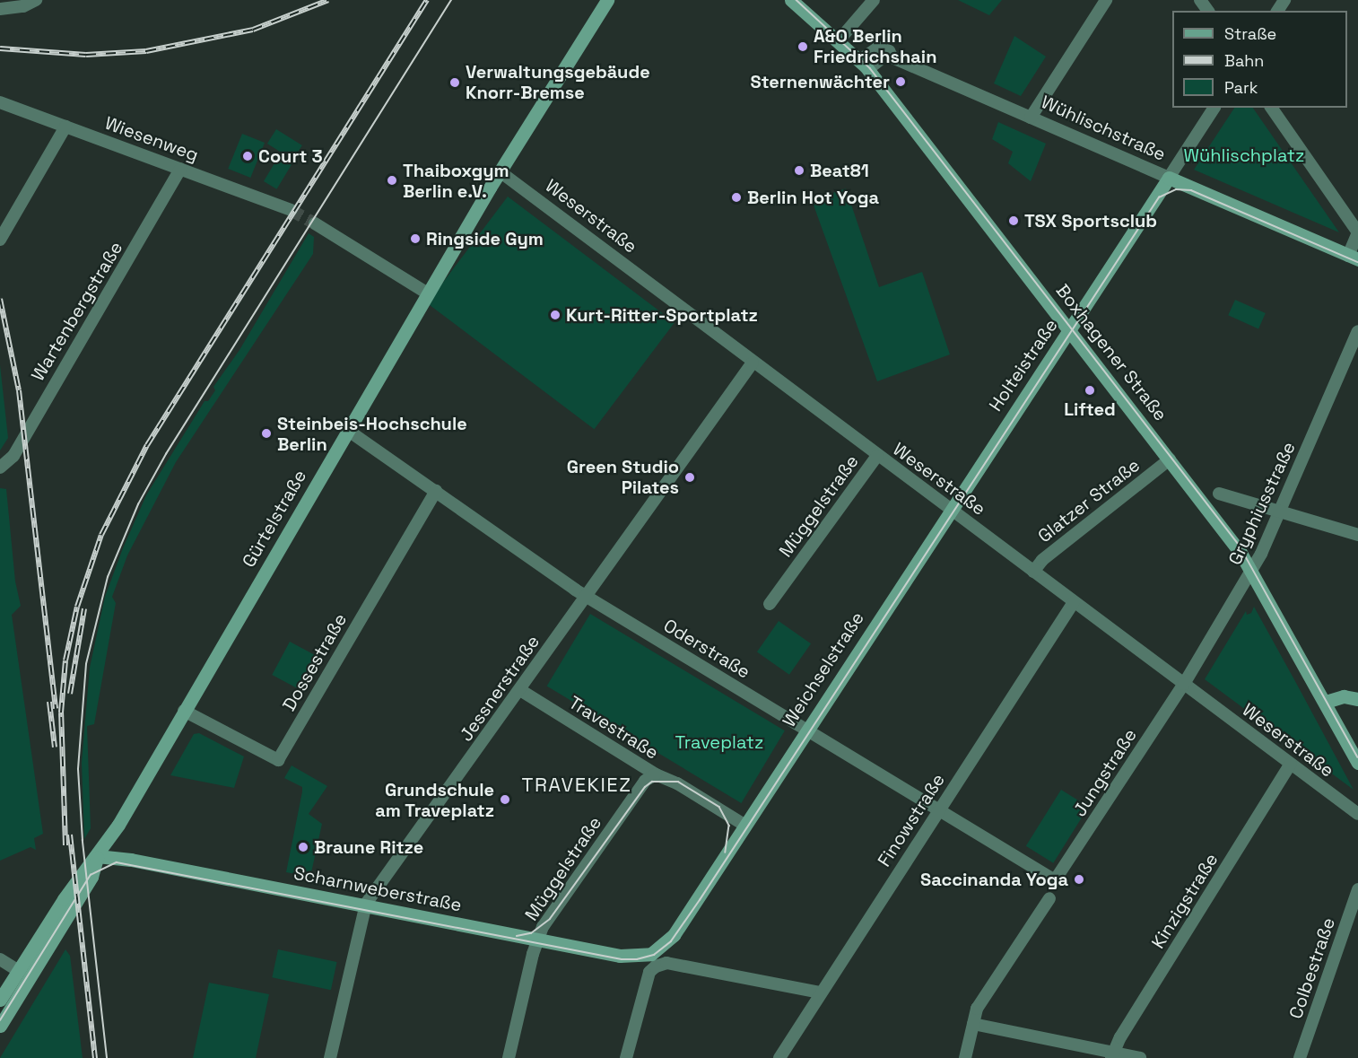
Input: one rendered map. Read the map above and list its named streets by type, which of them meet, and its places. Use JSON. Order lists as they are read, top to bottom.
{
  "streets": {
    "street": [
      "Wühlischstraße",
      "Wiesenweg",
      "Weserstraße",
      "Wartenbergstraße",
      "Boxhagener Straße",
      "Holteistraße",
      "Glatzer Straße",
      "Gryphiusstraße",
      "Müggelstraße",
      "Gürtelstraße",
      "Oderstraße",
      "Dossestraße",
      "Weichselstraße",
      "Jessnerstraße",
      "Travestraße",
      "Jungstraße",
      "Finowstraße",
      "Scharnweberstraße",
      "Kinzigstraße",
      "Colbestraße"
    ]
  },
  "crossings": [
    ["Wühlischstraße", "Boxhagener Straße"],
    ["Wühlischstraße", "Holteistraße"],
    ["Wiesenweg", "Wartenbergstraße"],
    ["Weserstraße", "Holteistraße"],
    ["Weserstraße", "Glatzer Straße"],
    ["Weserstraße", "Gryphiusstraße"],
    ["Weserstraße", "Müggelstraße"],
    ["Weserstraße", "Gürtelstraße"],
    ["Weserstraße", "Weichselstraße"],
    ["Weserstraße", "Jessnerstraße"],
    ["Weserstraße", "Jungstraße"],
    ["Weserstraße", "Finowstraße"],
    ["Weserstraße", "Kinzigstraße"],
    ["Boxhagener Straße", "Holteistraße"],
    ["Boxhagener Straße", "Glatzer Straße"],
    ["Boxhagener Straße", "Gryphiusstraße"],
    ["Holteistraße", "Weichselstraße"],
    ["Gryphiusstraße", "Jungstraße"],
    ["Müggelstraße", "Travestraße"],
    ["Müggelstraße", "Scharnweberstraße"],
    ["Gürtelstraße", "Oderstraße"],
    ["Gürtelstraße", "Dossestraße"],
    ["Gürtelstraße", "Scharnweberstraße"],
    ["Oderstraße", "Dossestraße"],
    ["Oderstraße", "Weichselstraße"],
    ["Oderstraße", "Jessnerstraße"],
    ["Oderstraße", "Jungstraße"],
    ["Oderstraße", "Finowstraße"],
    ["Weichselstraße", "Travestraße"],
    ["Weichselstraße", "Scharnweberstraße"],
    ["Jessnerstraße", "Travestraße"],
    ["Jessnerstraße", "Scharnweberstraße"],
    ["Finowstraße", "Scharnweberstraße"]
  ],
  "districts": ["TRAVEKIEZ"],
  "parks": ["Wühlischplatz", "Traveplatz"],
  "places": [
    "A&O Berlin Friedrichshain",
    "Sternenwächter",
    "Verwaltungsgebäude Knorr-Bremse",
    "Court 3",
    "Beat81",
    "Thaiboxgym Berlin e.V.",
    "Berlin Hot Yoga",
    "TSX Sportsclub",
    "Ringside Gym",
    "Kurt-Ritter-Sportplatz",
    "Lifted",
    "Steinbeis-Hochschule Berlin",
    "Green Studio Pilates",
    "Grundschule am Traveplatz",
    "Braune Ritze",
    "Saccinanda Yoga"
  ],
  "legend": ["Straße", "Bahn", "Park"]
}
